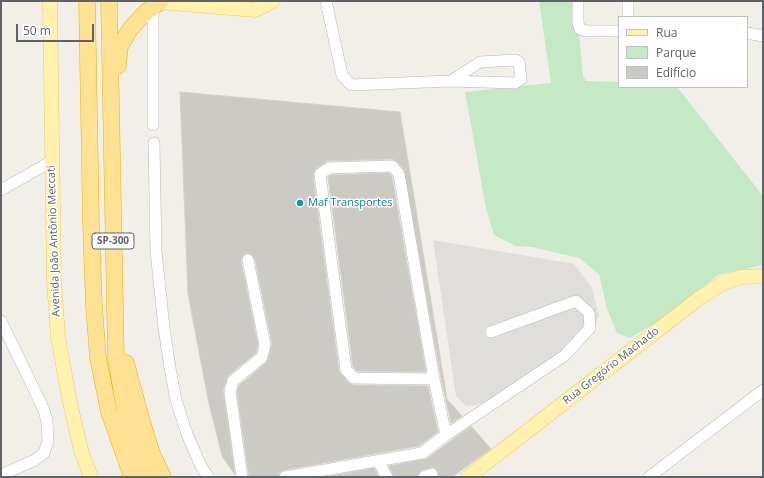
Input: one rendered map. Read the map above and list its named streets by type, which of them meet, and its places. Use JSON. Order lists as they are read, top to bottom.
{
  "streets": {
    "highway": ["SP-300"],
    "main road": ["Avenida João Antônio Meccati", "Rua Gregório Machado"]
  },
  "places": ["Maf Transportes"],
  "legend": ["Rua", "Parque", "Edifício"],
  "scale_bar": "50 m"
}
